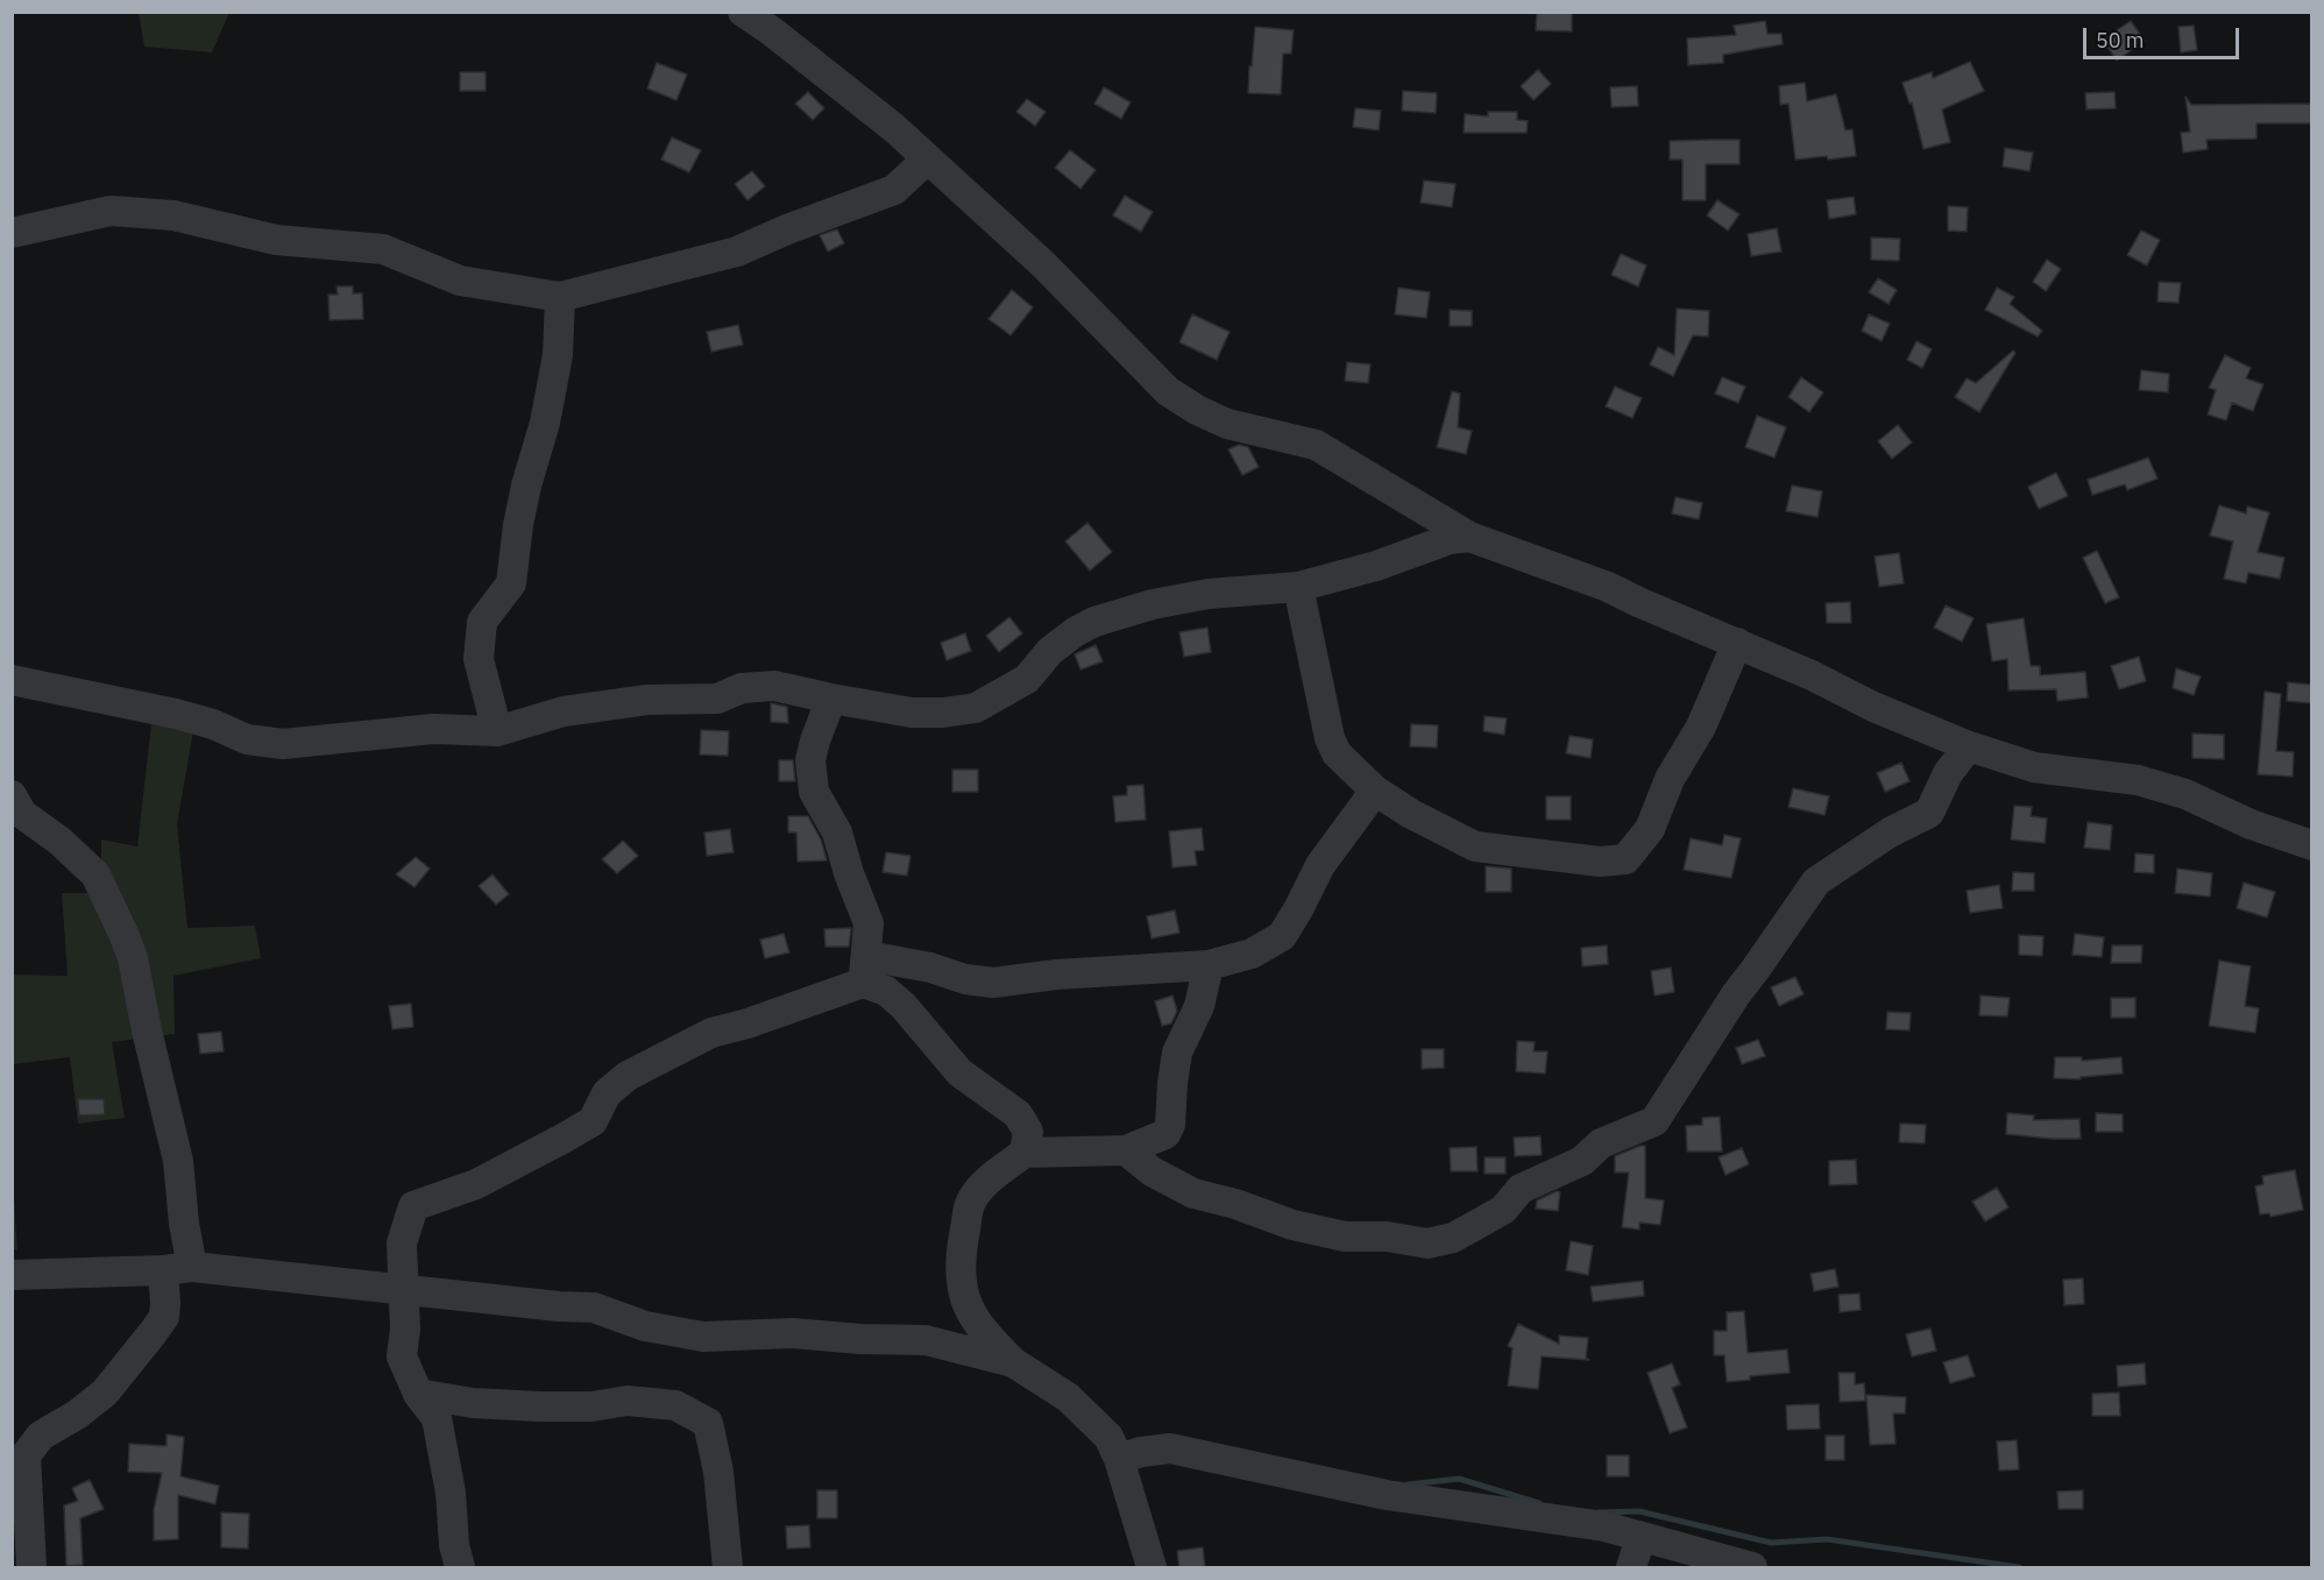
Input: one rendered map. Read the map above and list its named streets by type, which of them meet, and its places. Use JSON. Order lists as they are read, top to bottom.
{
  "scale_bar": "50 m"
}
